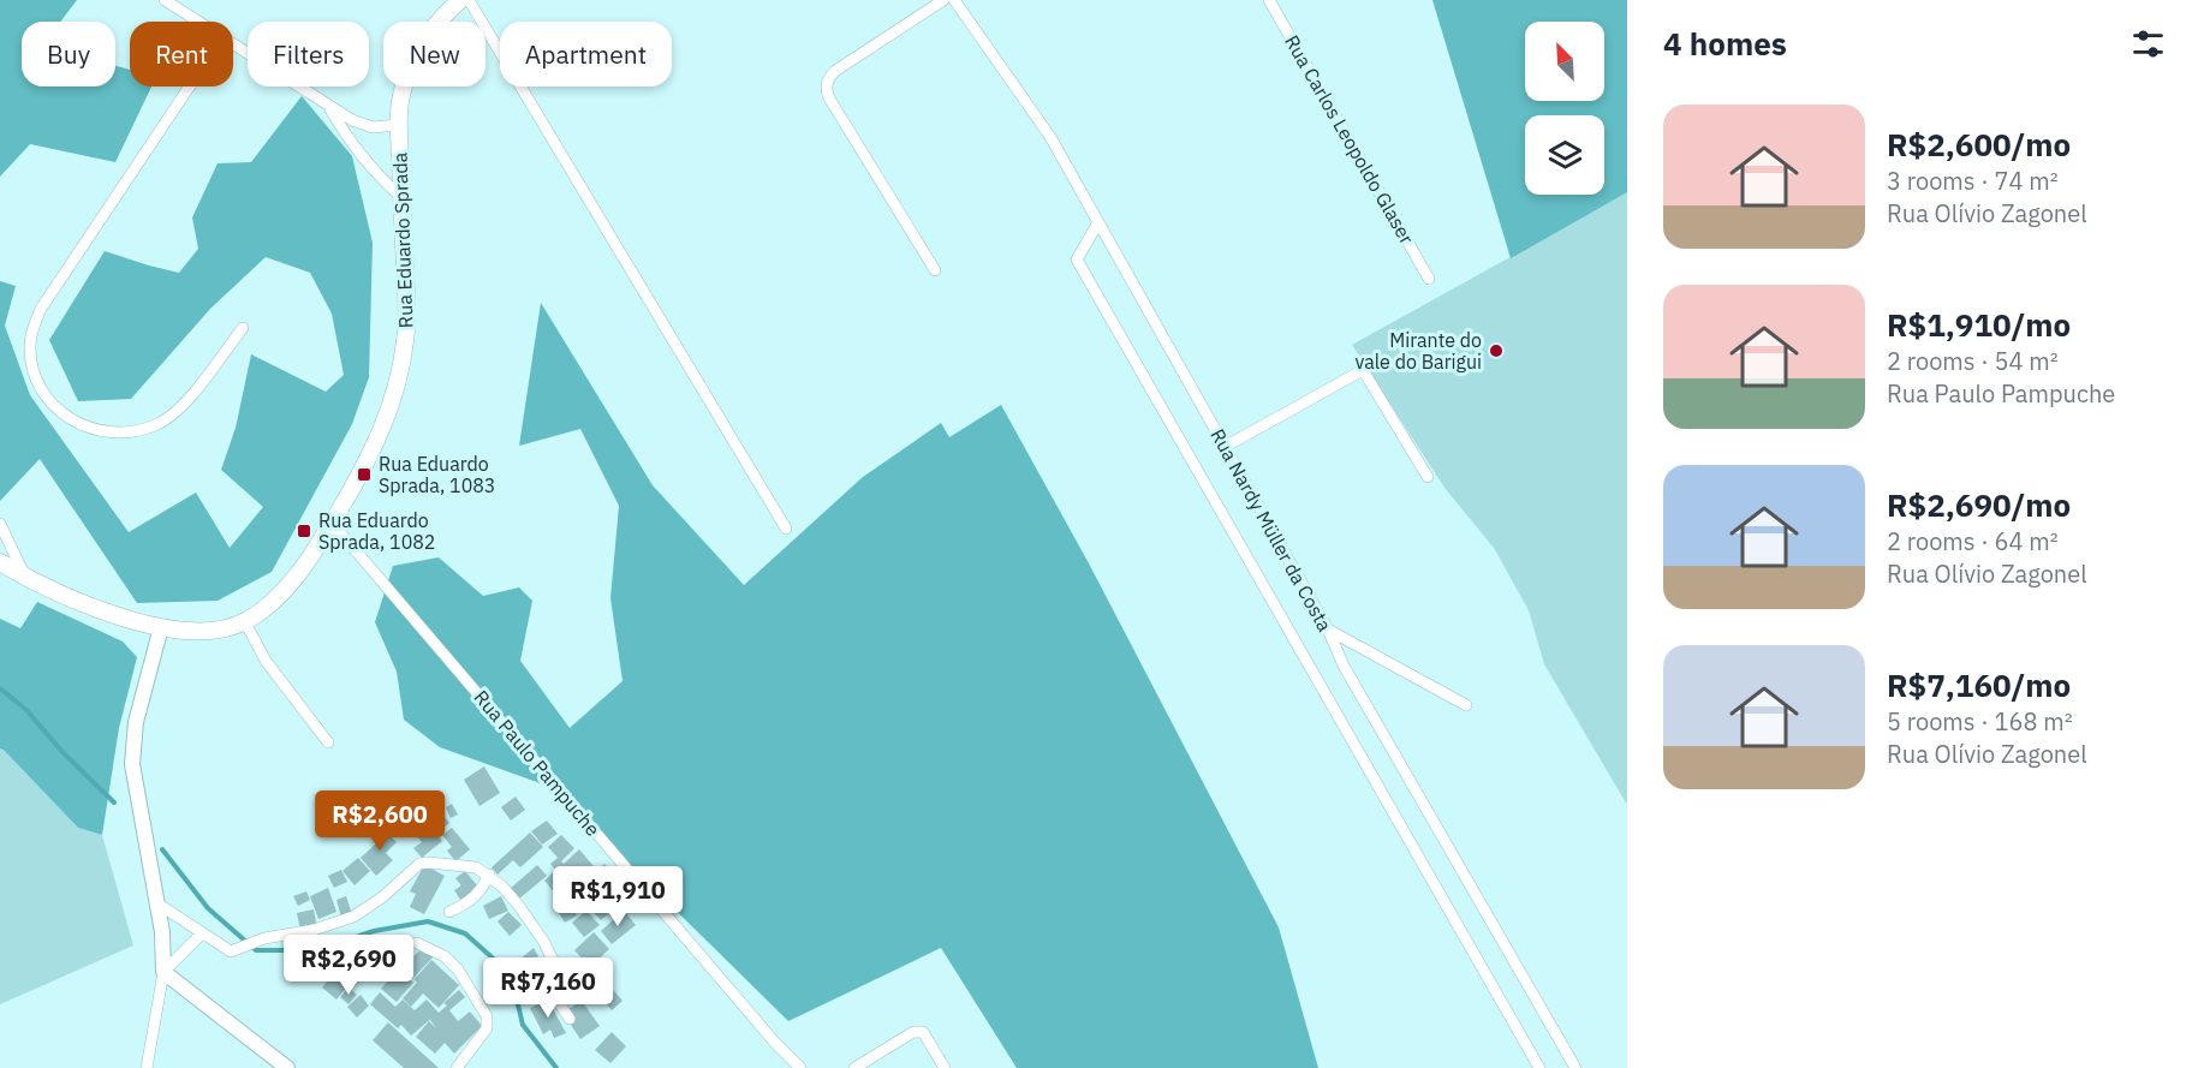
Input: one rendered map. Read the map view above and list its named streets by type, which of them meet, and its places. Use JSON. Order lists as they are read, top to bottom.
{
  "streets": {
    "main road": ["Rua Eduardo Sprada"],
    "street": ["Rua Carlos Leopoldo Glaser", "Rua Nardy Müller da Costa", "Rua Paulo Pampuche"]
  },
  "crossings": [
    ["Rua Eduardo Sprada", "Rua Paulo Pampuche"]
  ],
  "places": {
    "other": ["Mirante do vale do Barigui"],
    "transit": ["Rua Eduardo Sprada, 1083", "Rua Eduardo Sprada, 1082"]
  },
  "north": "top left",
  "page": {
    "heading": "4 homes",
    "chip": [
      "Buy",
      "Rent",
      "Filters",
      "New",
      "Apartment"
    ],
    "list": [
      {
        "name": "R$2,600/mo",
        "note": "3 rooms · 74 m² · Rua Olívio Zagonel"
      },
      {
        "name": "R$1,910/mo",
        "note": "2 rooms · 54 m² · Rua Paulo Pampuche"
      },
      {
        "name": "R$2,690/mo",
        "note": "2 rooms · 64 m² · Rua Olívio Zagonel"
      },
      {
        "name": "R$7,160/mo",
        "note": "5 rooms · 168 m² · Rua Olívio Zagonel"
      }
    ],
    "price": [
      "R$2,600",
      "R$1,910",
      "R$2,690",
      "R$7,160"
    ]
  }
}
